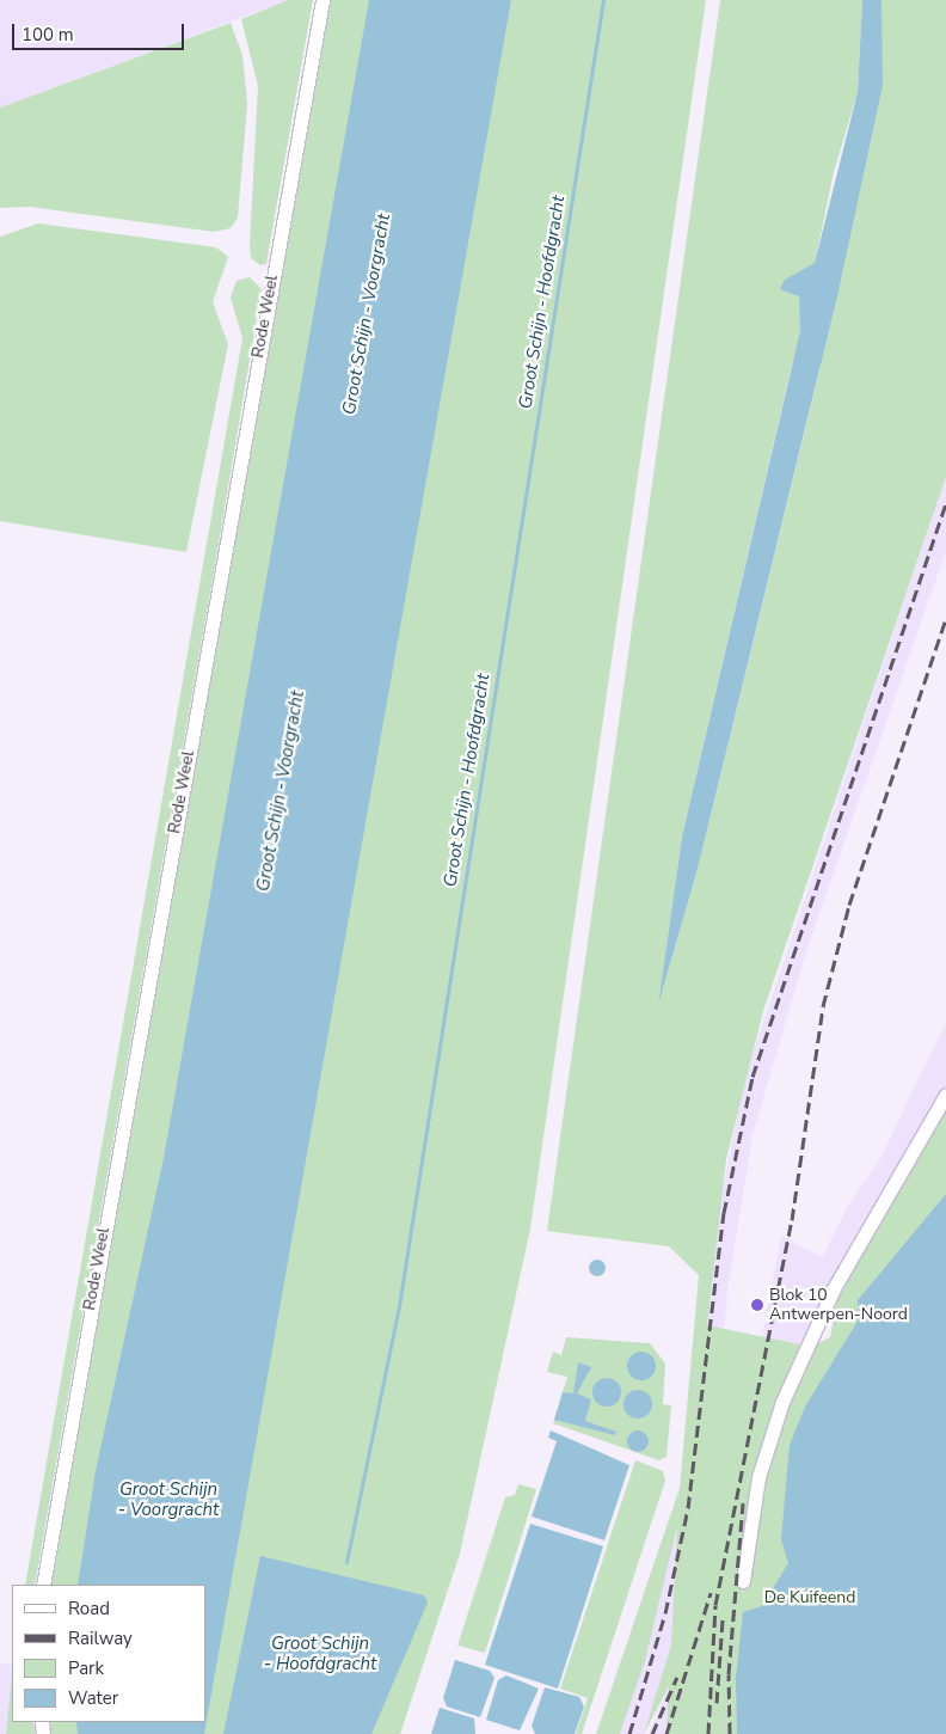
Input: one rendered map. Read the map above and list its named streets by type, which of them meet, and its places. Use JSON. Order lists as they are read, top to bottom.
{
  "streets": {
    "street": ["Rode Weel"]
  },
  "water": ["Groot Schijn - Hoofdgracht", "Groot Schijn - Voorgracht"],
  "parks": ["De Kuifeend"],
  "places": ["Blok 10 Antwerpen-Noord"],
  "legend": [
    "Road",
    "Railway",
    "Park",
    "Water"
  ],
  "scale_bar": "100 m"
}
